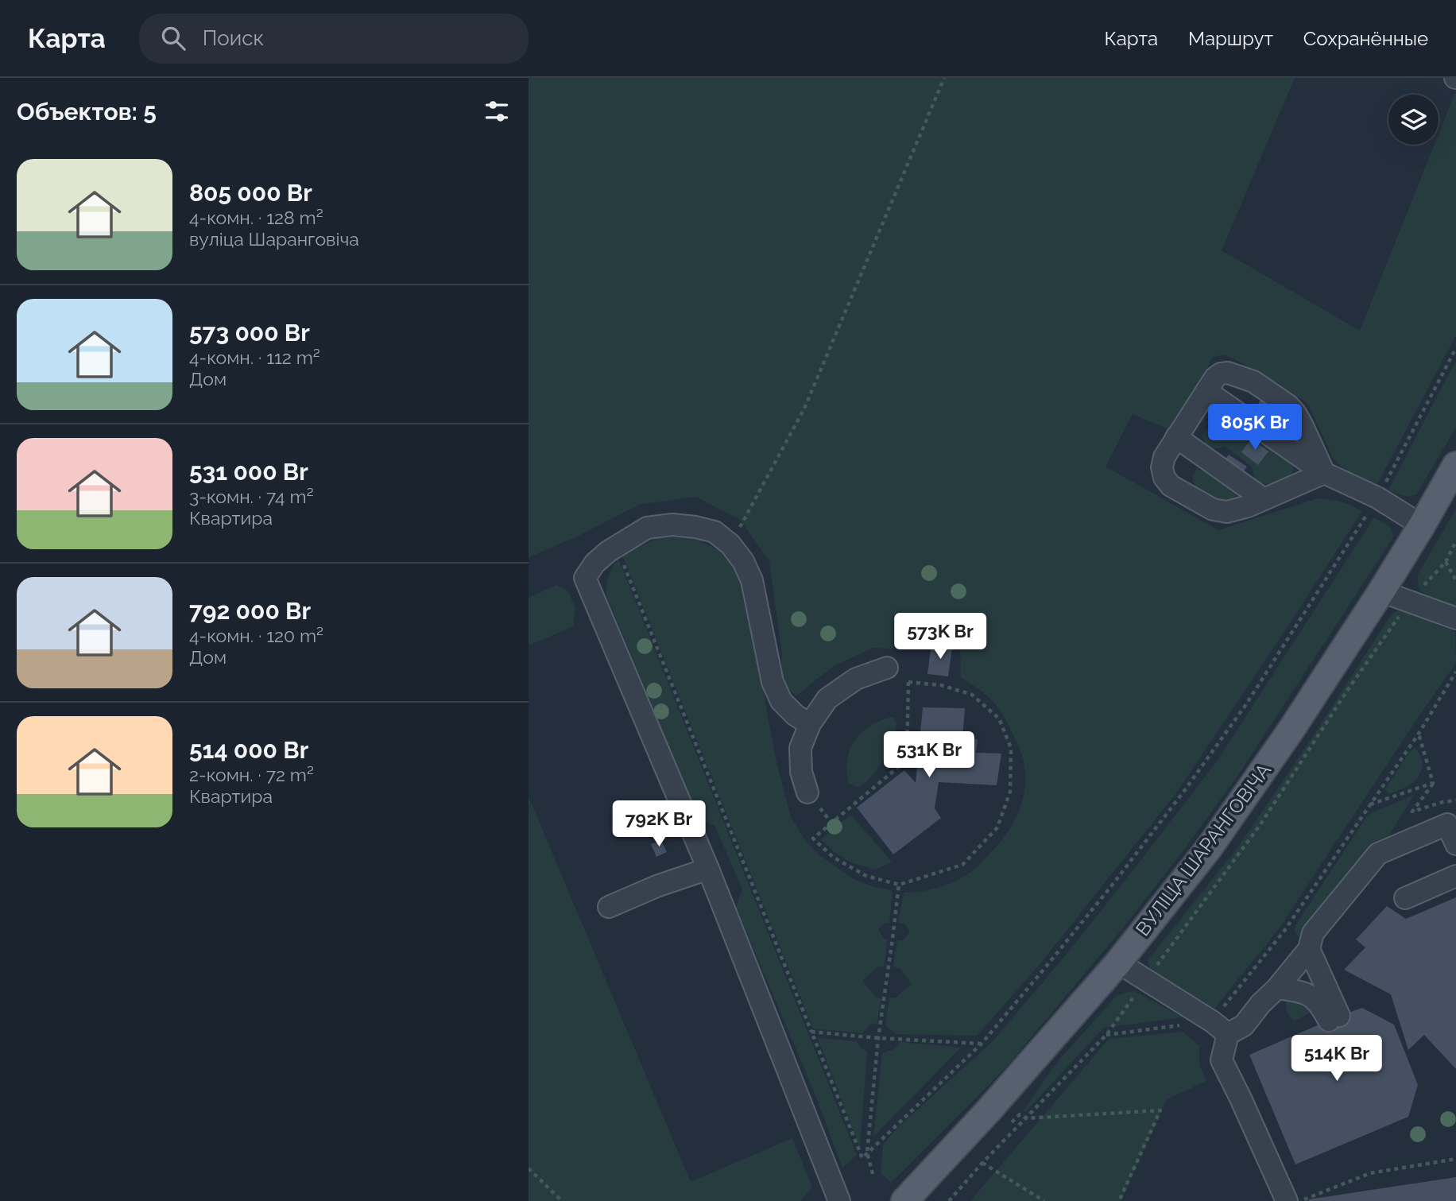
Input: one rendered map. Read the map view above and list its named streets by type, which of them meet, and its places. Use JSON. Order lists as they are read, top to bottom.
{
  "streets": {
    "main road": ["ВУЛІЦА ШАРАНГОВІЧА"]
  },
  "page": {
    "header": "Карта",
    "search": "Поиск",
    "nav": ["Карта", "Маршрут", "Сохранённые"],
    "heading": "Объектов: 5",
    "list": [
      {
        "name": "805 000 Br",
        "note": "4-комн. · 128 m² · вуліца Шаранговіча"
      },
      {
        "name": "573 000 Br",
        "note": "4-комн. · 112 m² · Дом"
      },
      {
        "name": "531 000 Br",
        "note": "3-комн. · 74 m² · Квартира"
      },
      {
        "name": "792 000 Br",
        "note": "4-комн. · 120 m² · Дом"
      },
      {
        "name": "514 000 Br",
        "note": "2-комн. · 72 m² · Квартира"
      }
    ],
    "price": [
      "805K Br",
      "573K Br",
      "531K Br",
      "792K Br",
      "514K Br"
    ]
  }
}
